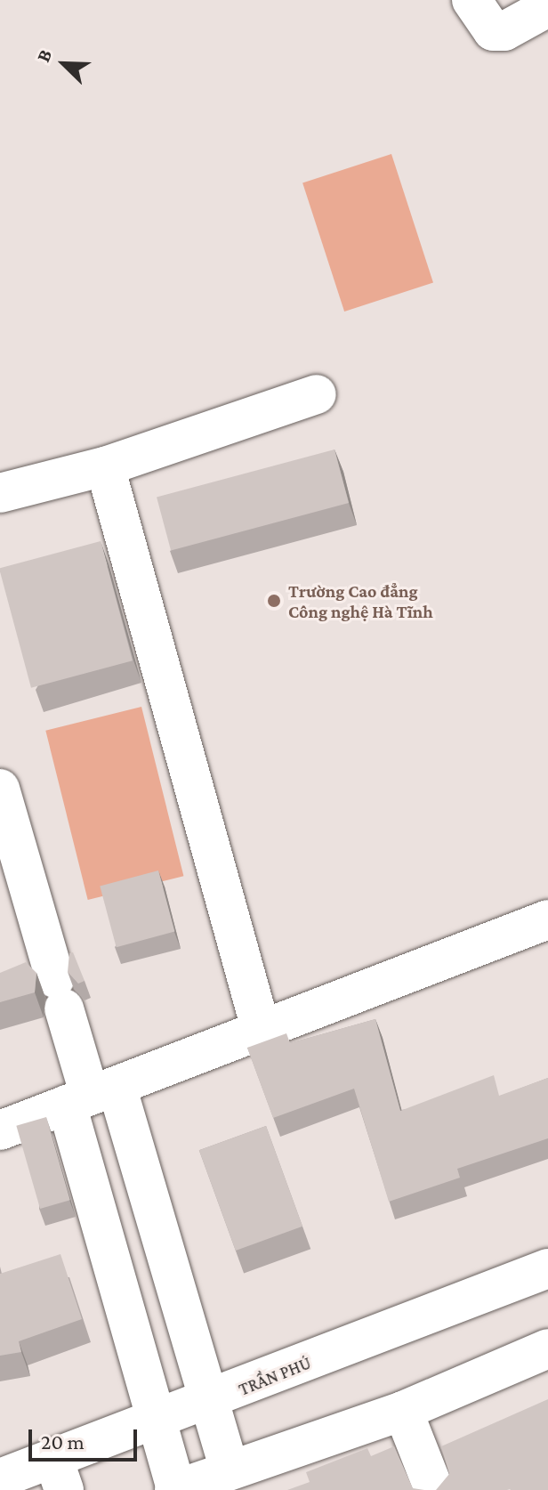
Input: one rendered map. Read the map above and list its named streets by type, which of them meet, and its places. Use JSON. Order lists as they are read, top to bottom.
{
  "streets": {
    "street": ["TRẦN PHÚ"]
  },
  "places": ["Trường Cao đẳng Công nghệ Hà Tĩnh"],
  "scale_bar": "20 m",
  "north": "top left"
}
